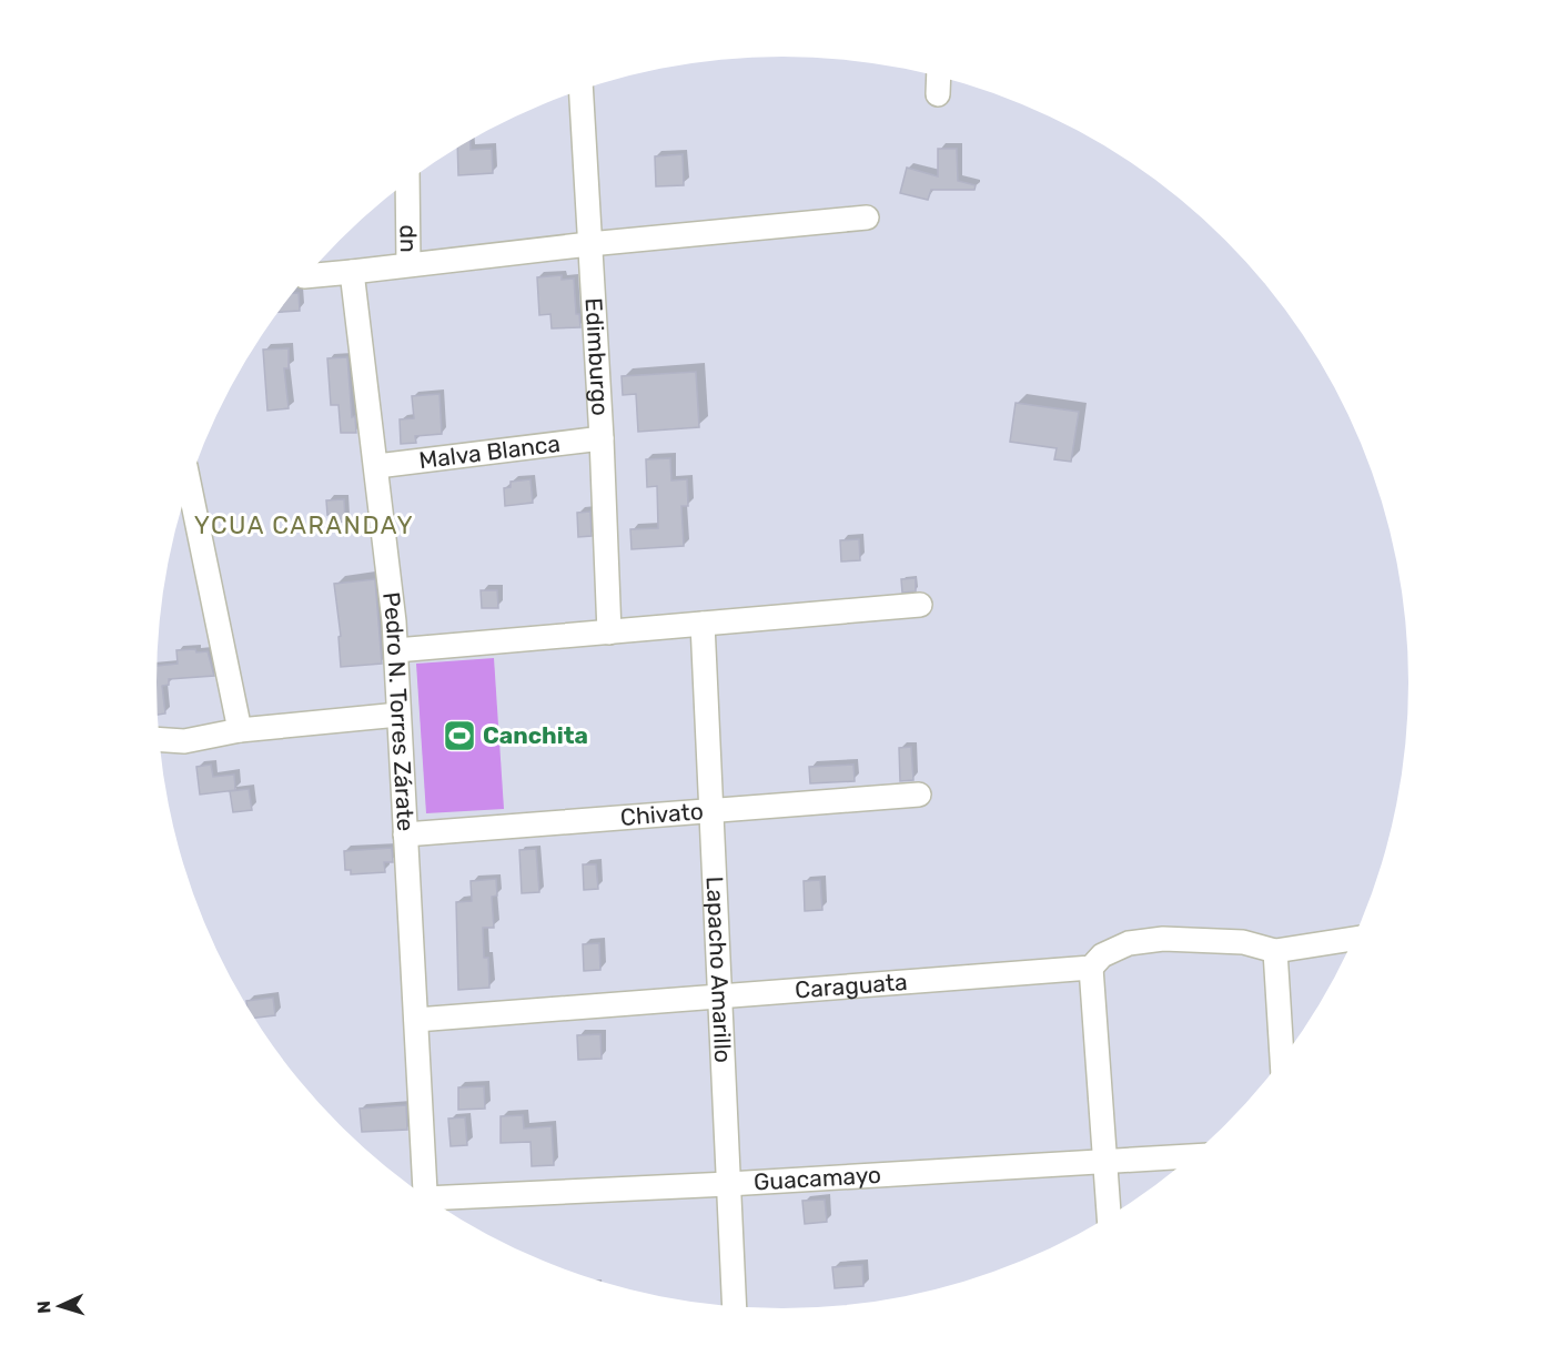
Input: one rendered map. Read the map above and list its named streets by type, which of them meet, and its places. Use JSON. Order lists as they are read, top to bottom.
{
  "streets": {
    "street": [
      "dn",
      "Edimburgo",
      "Malva Blanca",
      "Pedro N. Torres Zárate",
      "Chivato",
      "Lapacho Amarillo",
      "Caraguata",
      "Guacamayo"
    ]
  },
  "crossings": [
    ["Edimburgo", "Malva Blanca"],
    ["Malva Blanca", "Pedro N. Torres Zárate"],
    ["Pedro N. Torres Zárate", "Chivato"],
    ["Pedro N. Torres Zárate", "Caraguata"],
    ["Chivato", "Lapacho Amarillo"],
    ["Lapacho Amarillo", "Caraguata"],
    ["Lapacho Amarillo", "Guacamayo"]
  ],
  "districts": ["YCUA CARANDAY"],
  "places": {
    "sports": ["Canchita"]
  },
  "north": "left"
}
